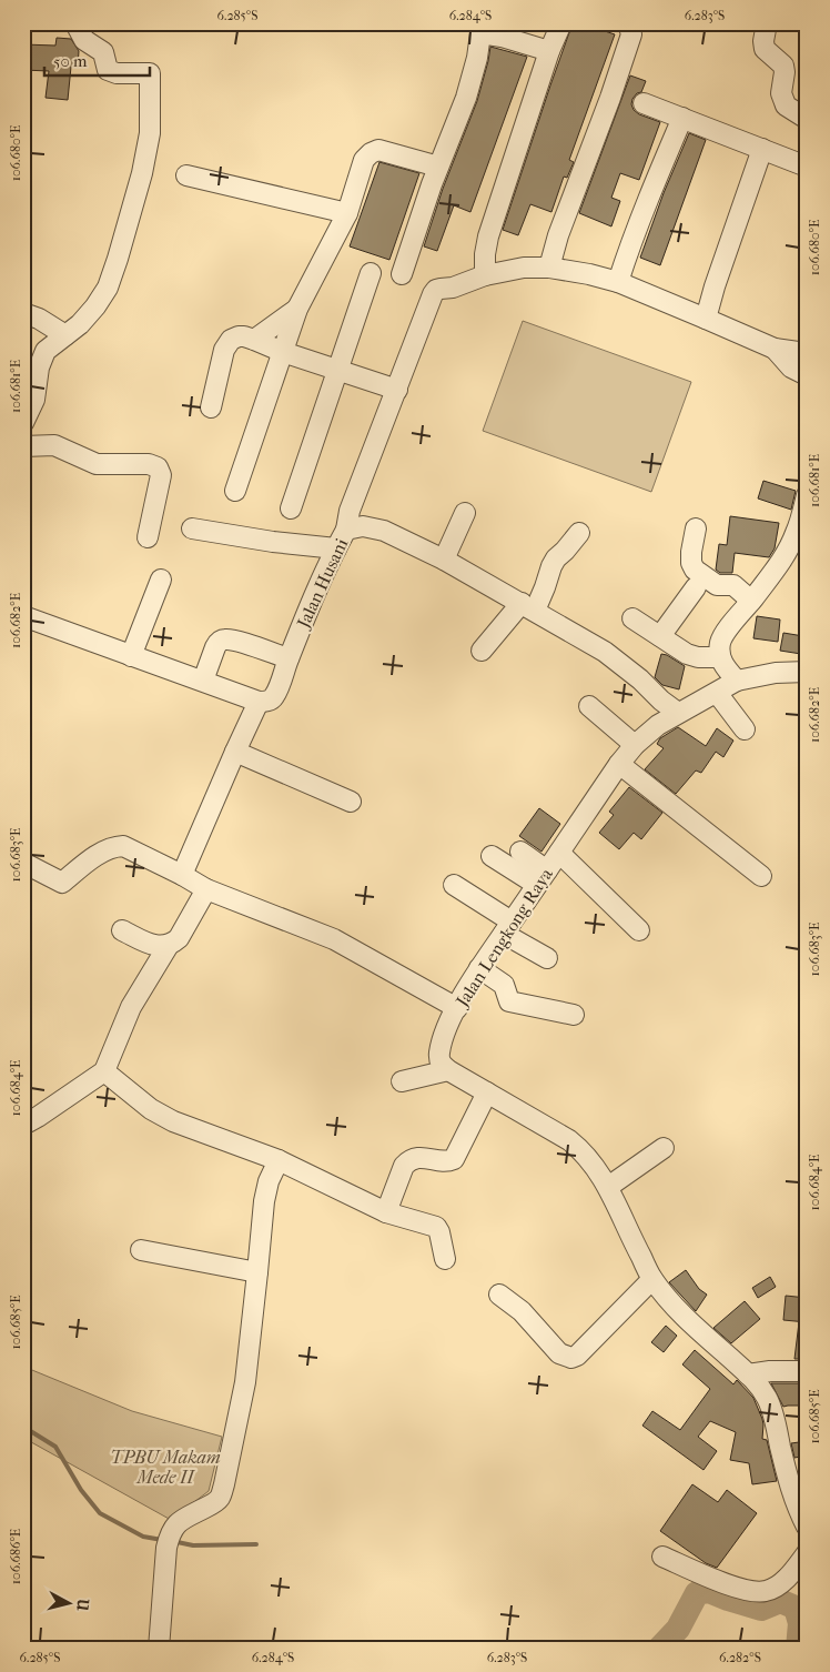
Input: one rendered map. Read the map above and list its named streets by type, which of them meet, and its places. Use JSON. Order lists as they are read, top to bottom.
{
  "streets": {
    "street": ["Jalan Husani", "Jalan Lengkong Raya"]
  },
  "crossings": [
    ["Jalan Husani", "Jalan Lengkong Raya"]
  ],
  "parks": ["TPBU Makam Mede II"],
  "scale_bar": "50 m",
  "north": "right",
  "coordinates": [
    "6.285°S",
    "6.284°S",
    "6.283°S",
    "106.680°E",
    "106.681°E",
    "106.682°E",
    "106.683°E",
    "106.684°E",
    "106.685°E",
    "106.686°E",
    "6.282°S"
  ]
}
